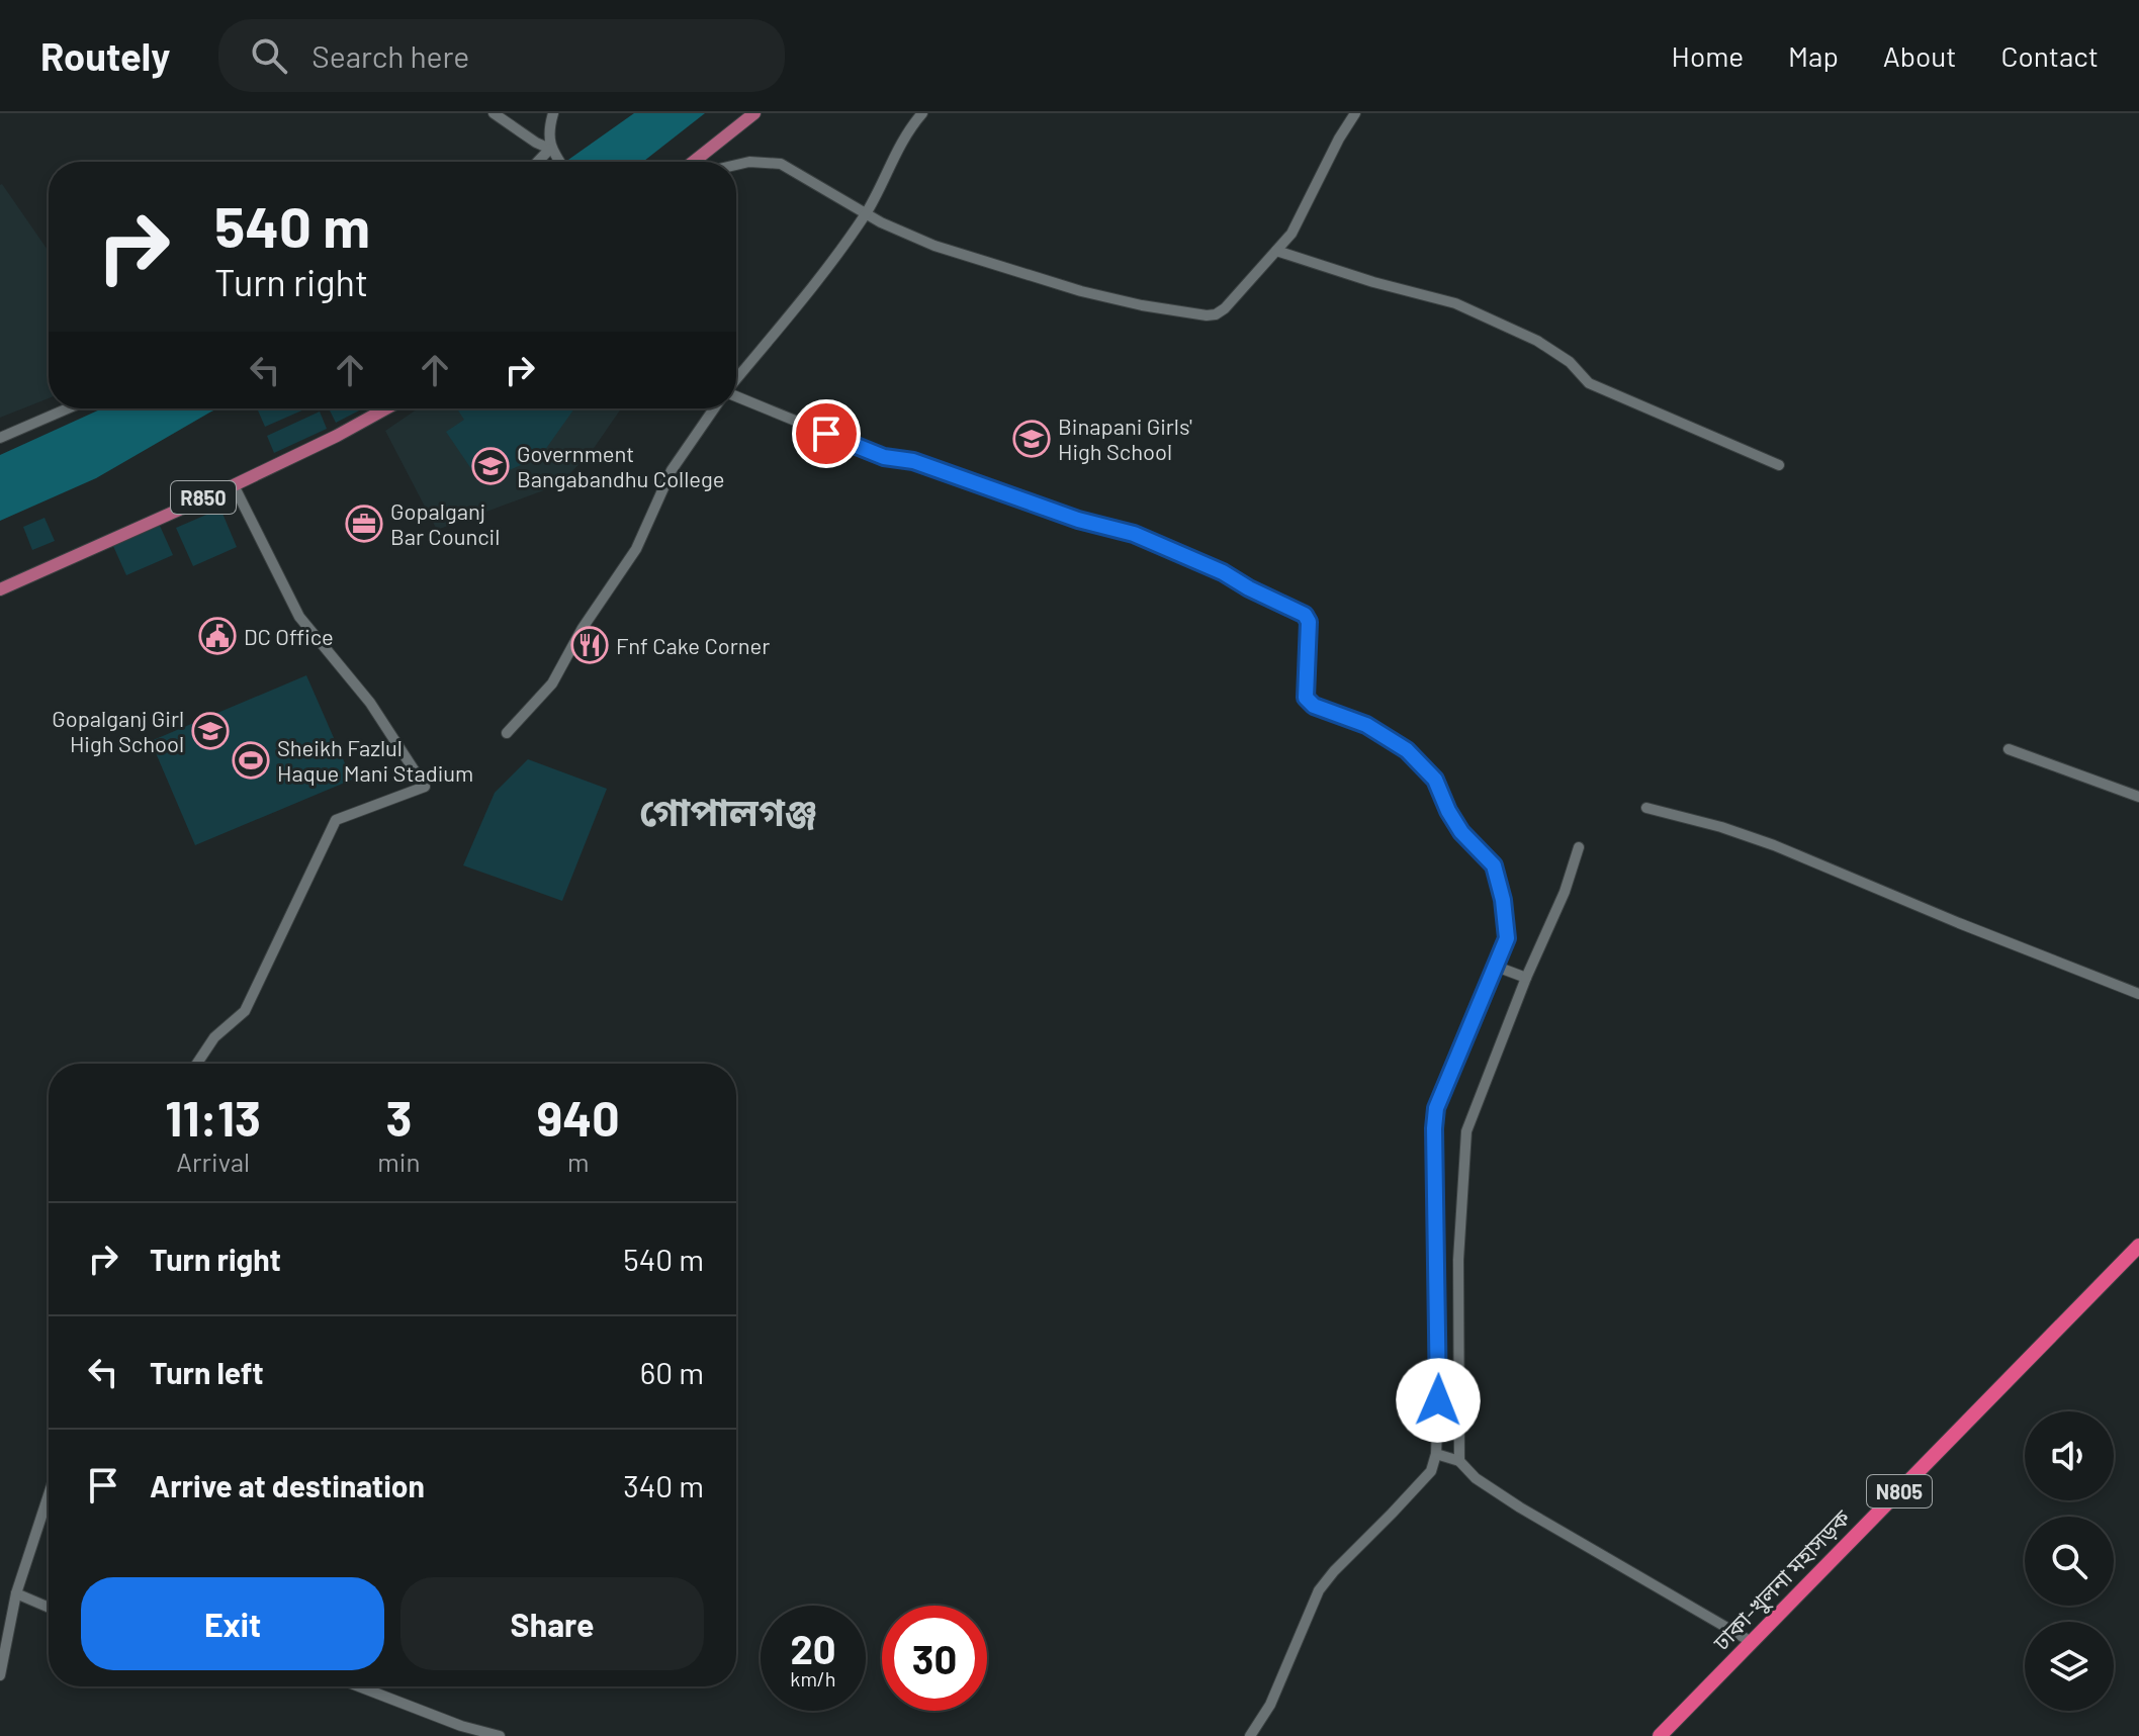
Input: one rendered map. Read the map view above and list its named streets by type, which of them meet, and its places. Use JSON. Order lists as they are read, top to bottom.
{
  "streets": {
    "highway": ["N805", "ঢাকা-খুলনা মহাসড়ক"],
    "main road": ["R850"]
  },
  "districts": ["গোপালগঞ্জ"],
  "places": {
    "school or university": ["Binapani Girls' High School", "Government Bangabandhu College", "Gopalganj Girl High School"],
    "office": ["Gopalganj Bar Council"],
    "public building": ["DC Office"],
    "restaurant": ["Fnf Cake Corner"],
    "sports": ["Sheikh Fazlul Haque Mani Stadium"]
  },
  "page": {
    "header": "Routely",
    "search": "Search here",
    "nav": [
      "Home",
      "Map",
      "About",
      "Contact"
    ],
    "turn": ["540 m", "Turn right"],
    "eta": [
      "11:13",
      "Arrival",
      "3",
      "min",
      "940",
      "m"
    ],
    "list": [
      {
        "name": "Turn right",
        "value": "540 m"
      },
      {
        "name": "Turn left",
        "value": "60 m"
      },
      {
        "name": "Arrive at destination",
        "value": "340 m"
      }
    ],
    "buttons": ["Exit", "Share"],
    "speed": "20 km/h",
    "limit": "30"
  }
}
